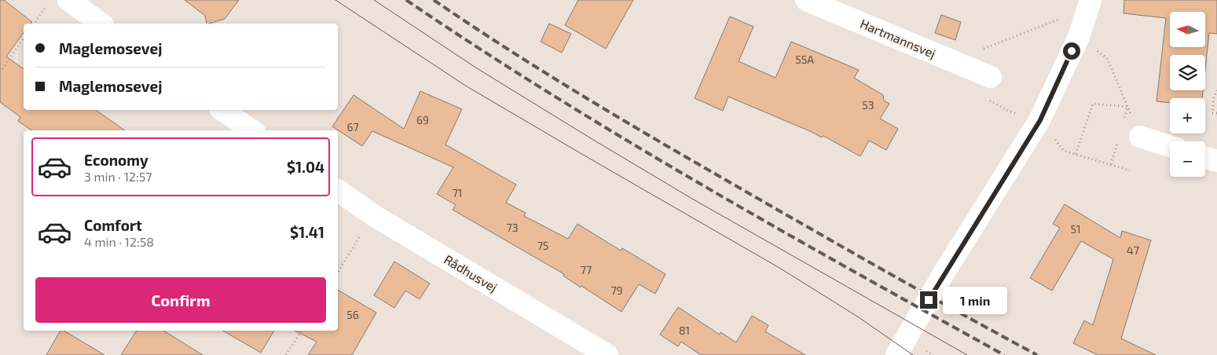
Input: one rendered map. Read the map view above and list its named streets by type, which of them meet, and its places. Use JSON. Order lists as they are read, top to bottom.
{
  "streets": {
    "street": ["Hartmannsvej", "Rådhusvej"]
  },
  "house_numbers": [
    "55A",
    "53",
    "69",
    "67",
    "71",
    "73",
    "51",
    "75",
    "47",
    "77",
    "79",
    "56",
    "81"
  ],
  "north": "left",
  "page": {
    "map_buttons": ["+", "−"],
    "banner": ["Maglemosevej", "Maglemosevej"],
    "list": [
      {
        "name": "Economy",
        "note": "3 min · 12:57",
        "value": "$1.04"
      },
      {
        "name": "Comfort",
        "note": "4 min · 12:58",
        "value": "$1.41"
      }
    ],
    "buttons": "Confirm",
    "bubble": "1 min"
  }
}
